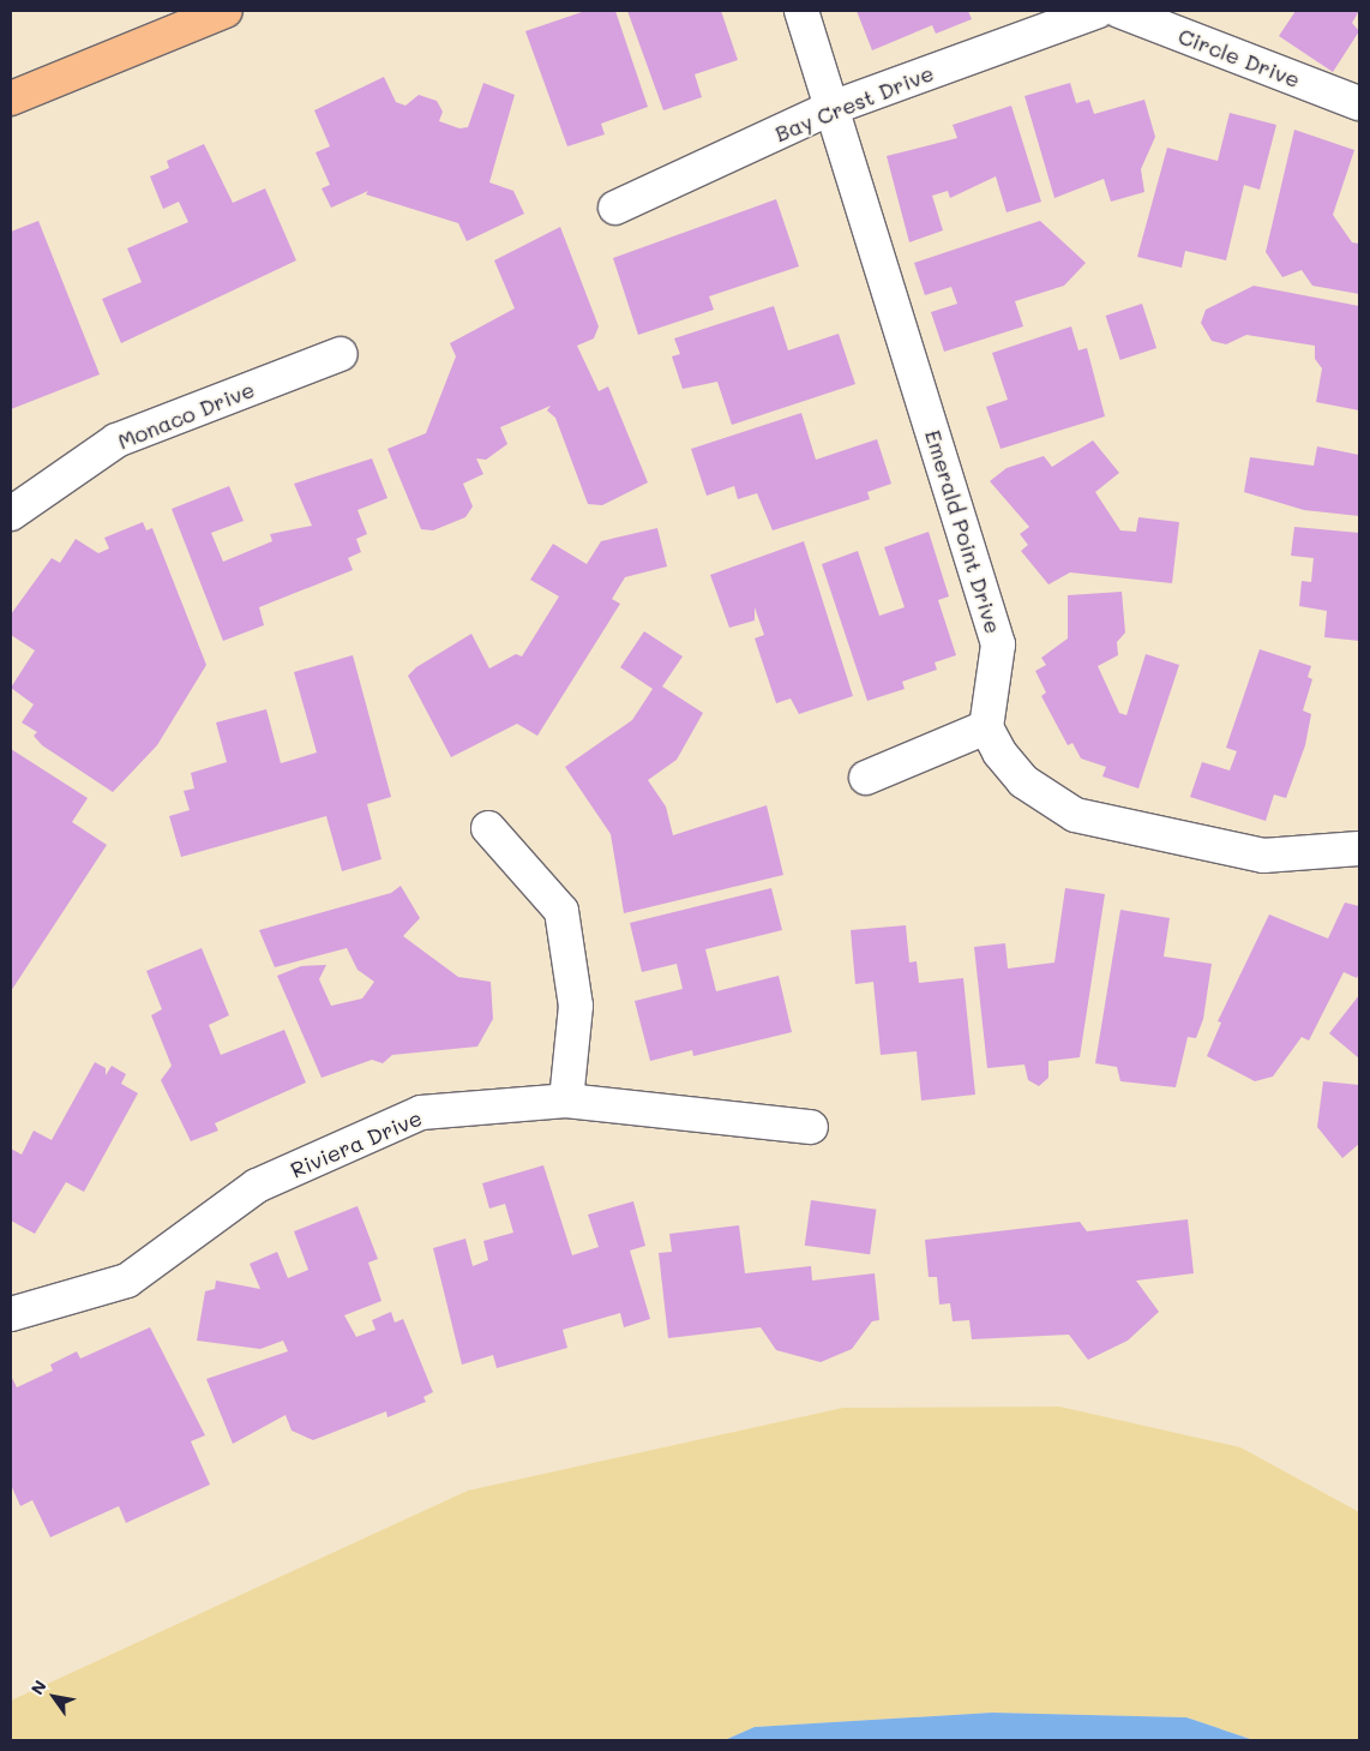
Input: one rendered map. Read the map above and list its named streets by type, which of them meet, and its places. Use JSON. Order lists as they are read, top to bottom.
{
  "streets": {
    "street": [
      "Circle Drive",
      "Bay Crest Drive",
      "Monaco Drive",
      "Emerald Point Drive",
      "Riviera Drive"
    ]
  },
  "crossings": [
    ["Bay Crest Drive", "Emerald Point Drive"]
  ],
  "north": "top left"
}
